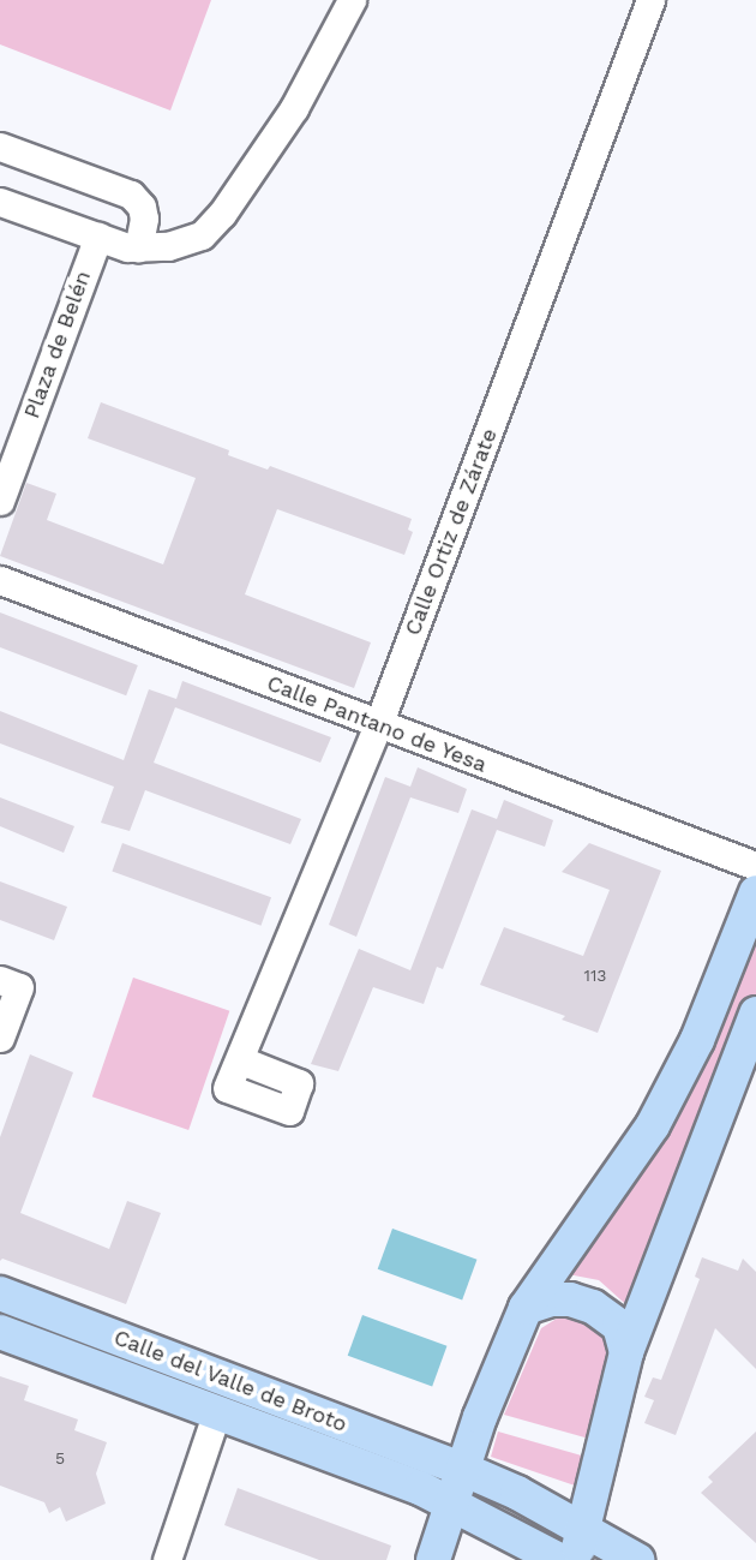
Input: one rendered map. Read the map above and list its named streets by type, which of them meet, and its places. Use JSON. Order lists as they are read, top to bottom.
{
  "streets": {
    "main road": ["Calle del Valle de Broto"],
    "street": ["Plaza de Belén", "Calle Ortiz de Zárate", "Calle Pantano de Yesa"]
  },
  "crossings": [
    ["Calle Ortiz de Zárate", "Calle Pantano de Yesa"]
  ],
  "house_numbers": ["113", "5"]
}
